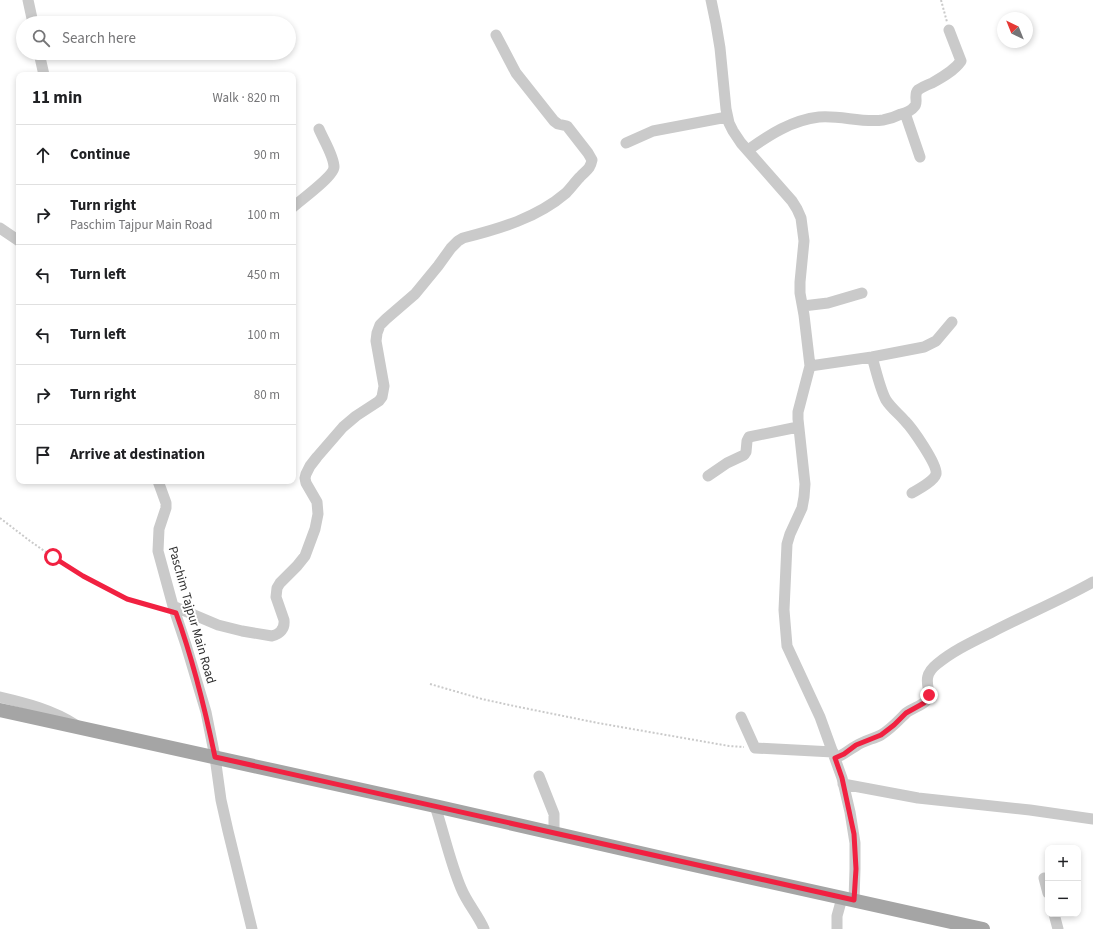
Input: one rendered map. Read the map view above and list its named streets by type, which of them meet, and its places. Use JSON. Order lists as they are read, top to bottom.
{
  "streets": {
    "street": ["Paschim Tajpur Main Road"]
  },
  "north": "top left",
  "page": {
    "search": "Search here",
    "heading": ["11 min", "Walk · 820 m"],
    "list": [
      ["Continue", "90 m"],
      ["Turn right", "Paschim Tajpur Main Road", "100 m"],
      ["Turn left", "450 m"],
      ["Turn left", "100 m"],
      ["Turn right", "80 m"],
      "Arrive at destination"
    ],
    "map_buttons": ["+", "−"]
  }
}
